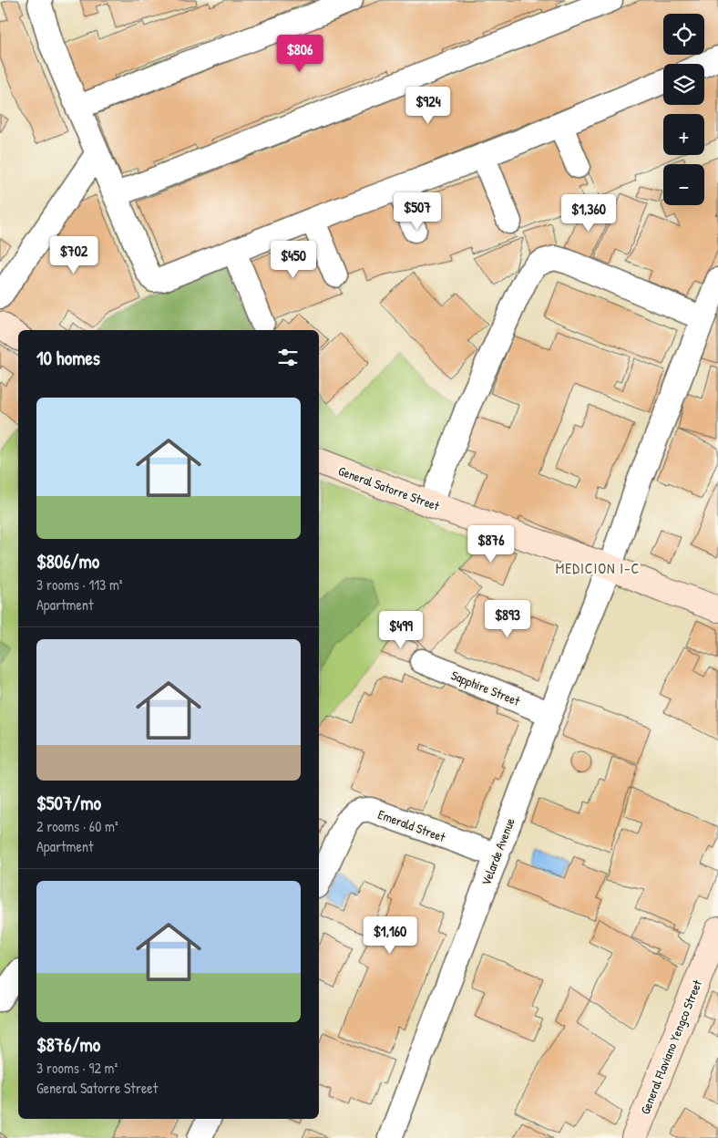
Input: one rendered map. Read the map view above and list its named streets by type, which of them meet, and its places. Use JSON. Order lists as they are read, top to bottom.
{
  "streets": {
    "street": [
      "General Satorre Street",
      "Sapphire Street",
      "Emerald Street",
      "Velarde Avenue",
      "General Flaviano Yengco Street"
    ]
  },
  "crossings": [
    ["General Satorre Street", "Velarde Avenue"],
    ["Sapphire Street", "Velarde Avenue"],
    ["Emerald Street", "Velarde Avenue"]
  ],
  "districts": ["MEDICION I-C"],
  "page": {
    "map_buttons": ["+", "−"],
    "price": [
      "$806",
      "$924",
      "$507",
      "$1,360",
      "$702",
      "$450",
      "$876",
      "$893",
      "$499",
      "$1,160"
    ],
    "heading": "10 homes",
    "list": [
      {
        "name": "$806/mo",
        "note": "3 rooms · 113 m² · Apartment"
      },
      {
        "name": "$507/mo",
        "note": "2 rooms · 60 m² · Apartment"
      },
      {
        "name": "$876/mo",
        "note": "3 rooms · 92 m² · General Satorre Street"
      }
    ]
  }
}
